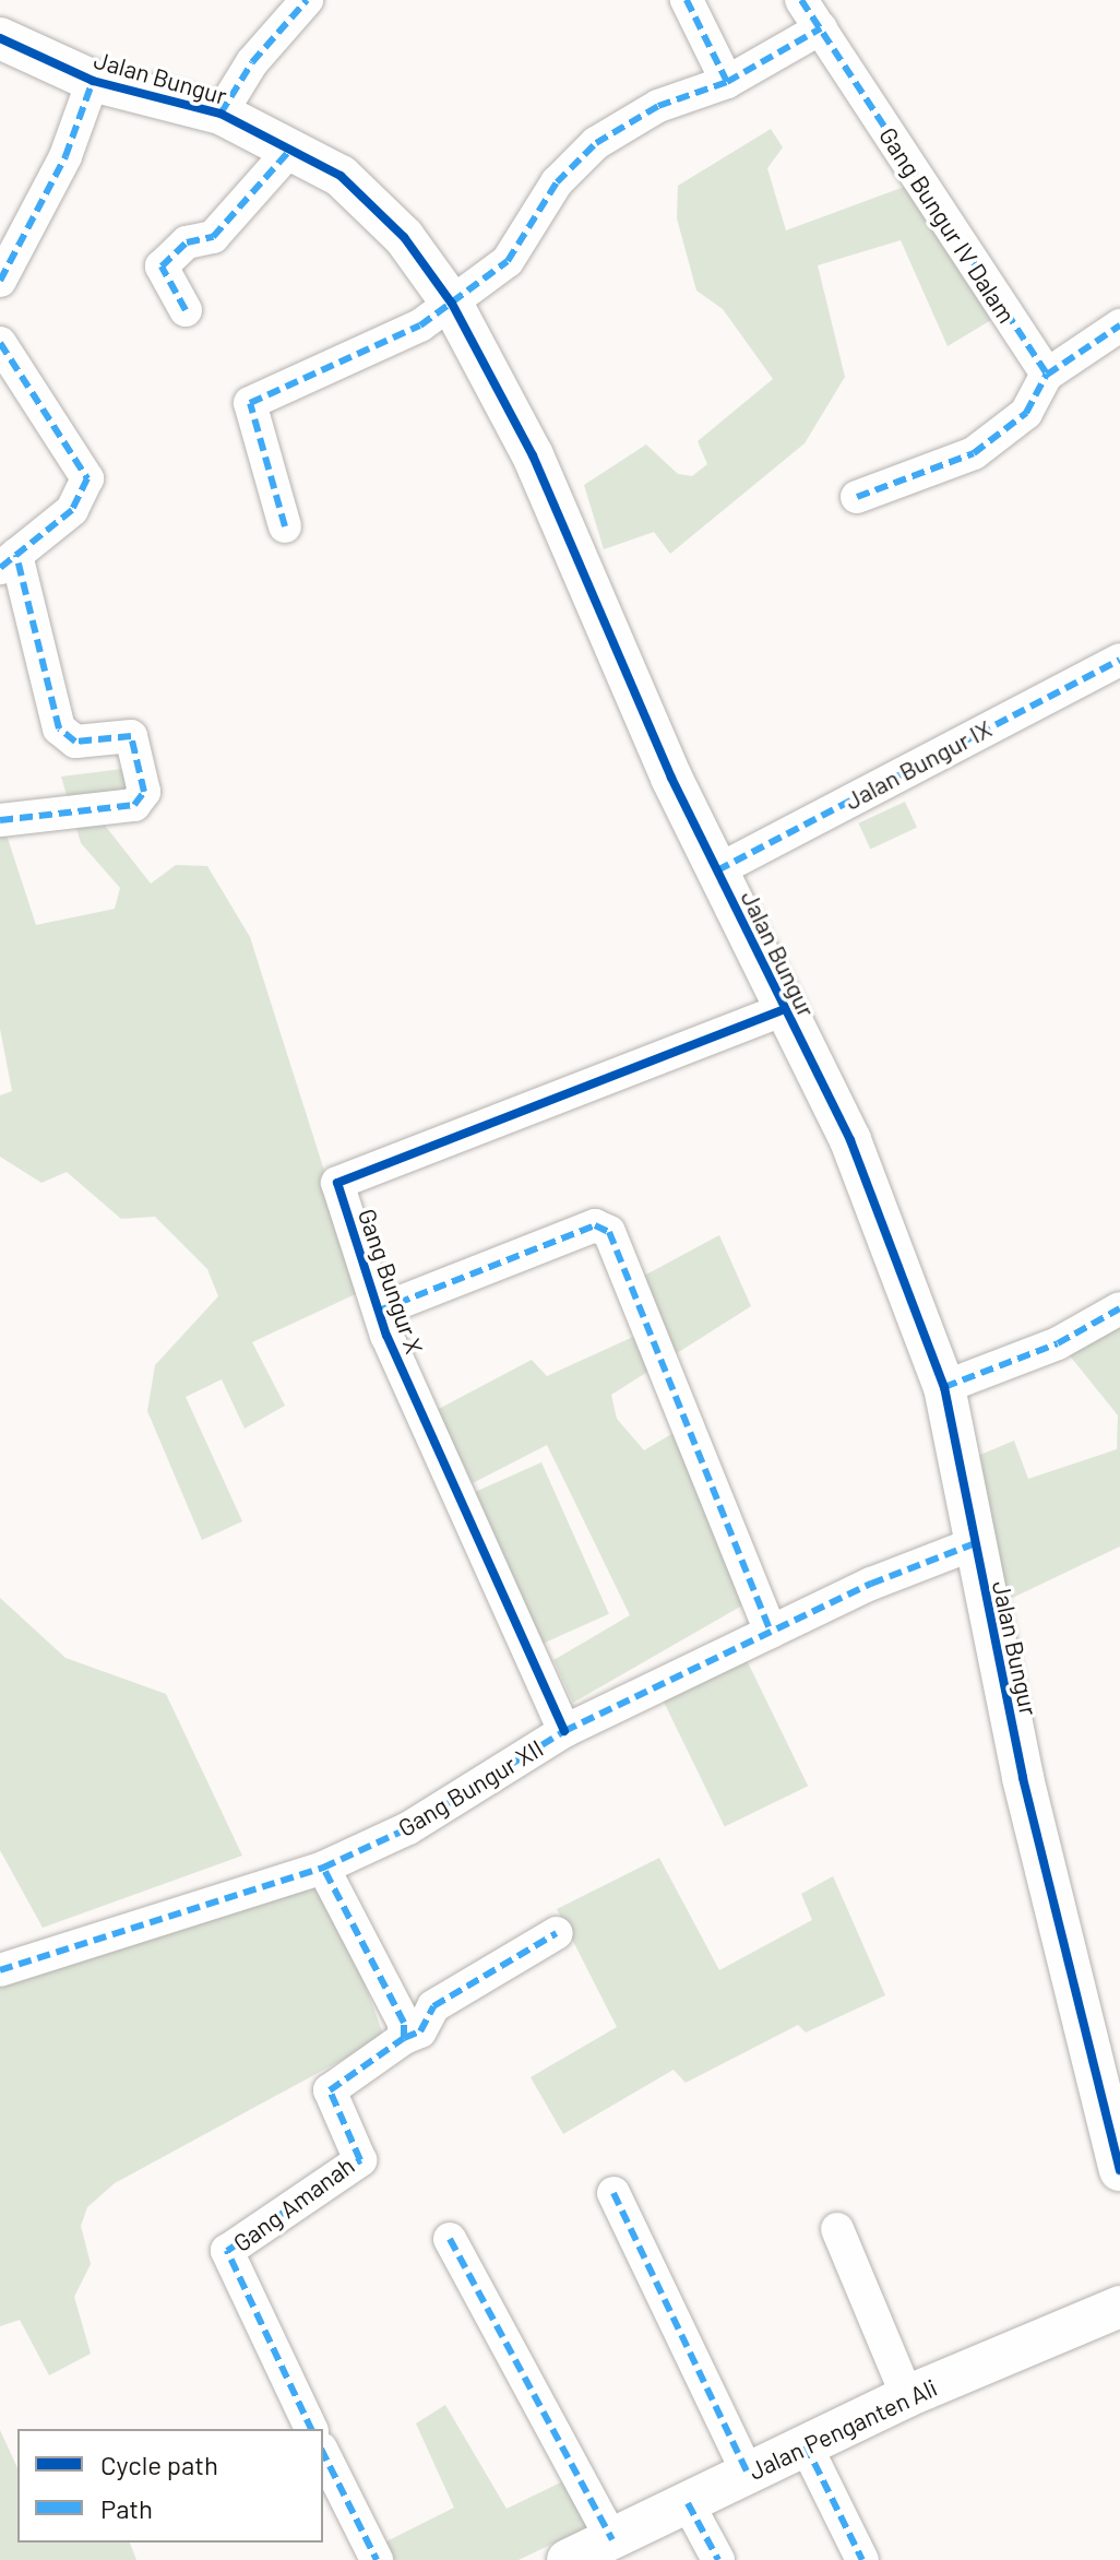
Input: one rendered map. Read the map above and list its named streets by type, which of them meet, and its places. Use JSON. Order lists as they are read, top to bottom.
{
  "streets": {
    "street": [
      "Jalan Bungur",
      "Gang Bungur IV Dalam",
      "Jalan Bungur IX",
      "Gang Bungur X",
      "Gang Bungur XII",
      "Gang Amanah",
      "Jalan Penganten Ali"
    ]
  },
  "crossings": [
    ["Jalan Bungur", "Jalan Bungur IX"],
    ["Jalan Bungur", "Gang Bungur X"],
    ["Jalan Bungur", "Gang Bungur XII"],
    ["Gang Bungur X", "Gang Bungur XII"]
  ],
  "legend": ["Cycle path", "Path"]
}
